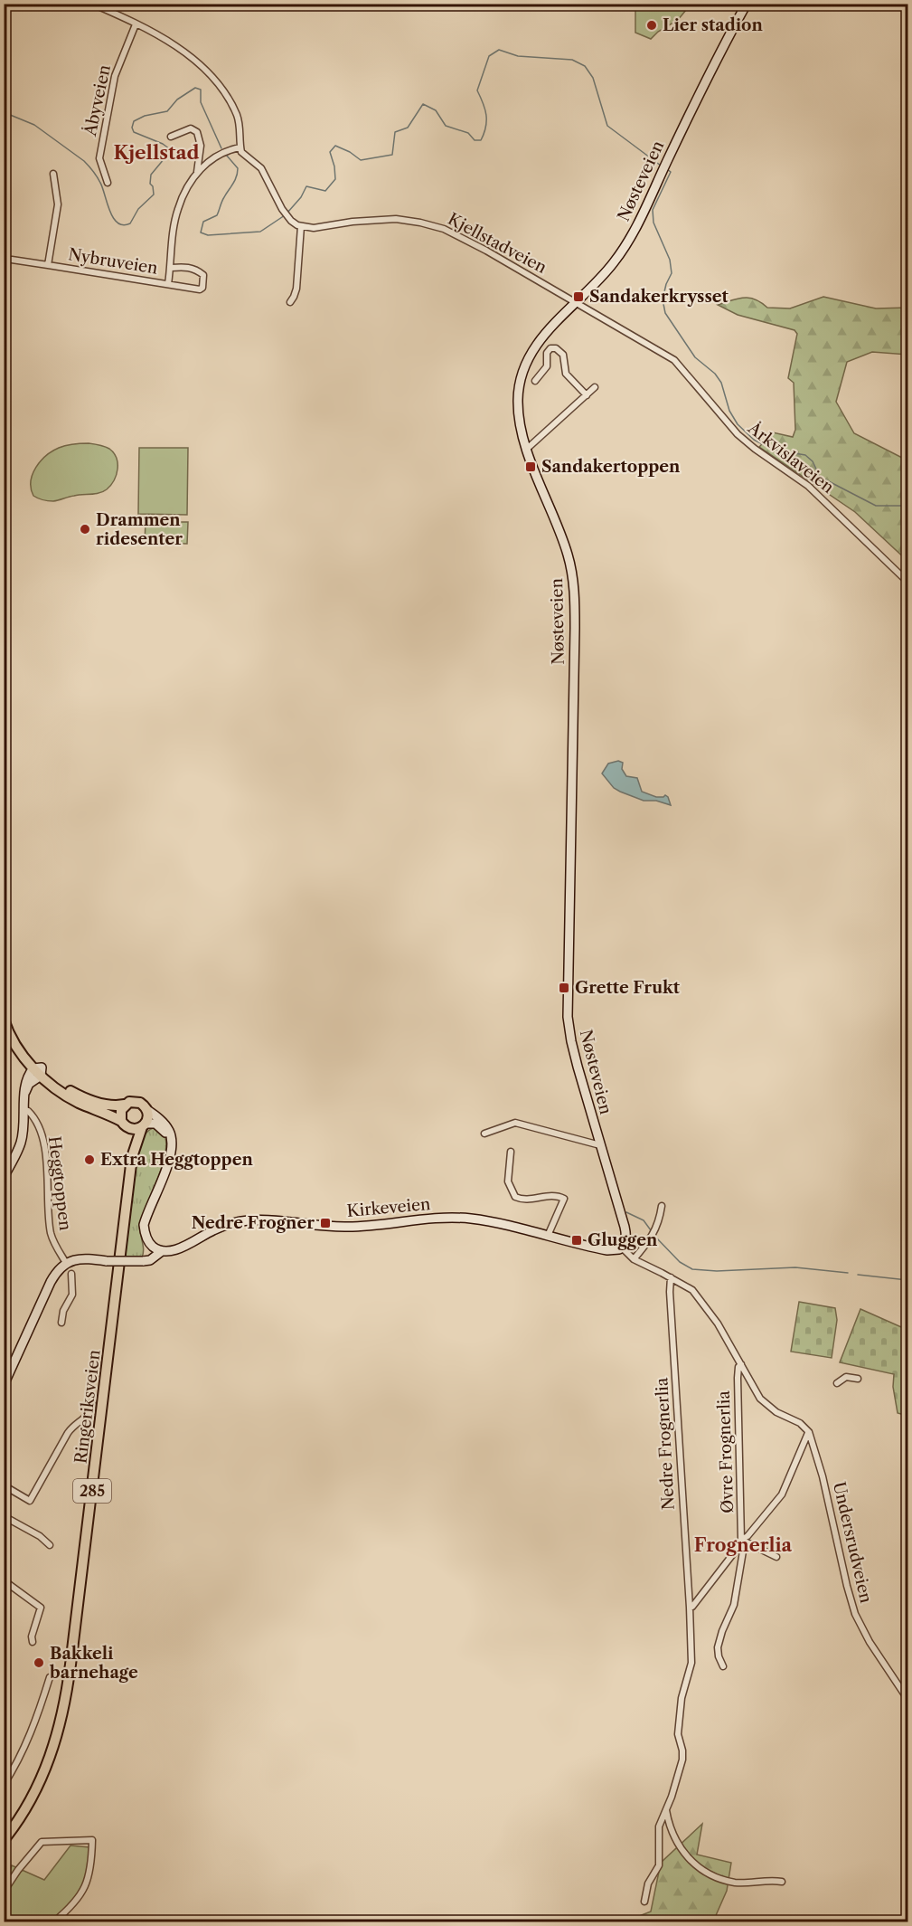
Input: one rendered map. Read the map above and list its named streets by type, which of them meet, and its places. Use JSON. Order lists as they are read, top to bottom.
{
  "streets": {
    "main road": [
      "Nøsteveien",
      "Kirkeveien",
      "Ringeriksveien",
      "285"
    ],
    "street": [
      "Åbyveien",
      "Kjellstadveien",
      "Nybruveien",
      "Årkvislaveien",
      "Heggtoppen",
      "Nedre Frognerlia",
      "Øvre Frognerlia",
      "Undersrudveien"
    ]
  },
  "crossings": [
    ["Nøsteveien", "Kjellstadveien"],
    ["Nøsteveien", "Årkvislaveien"],
    ["Nøsteveien", "Kirkeveien"],
    ["Kjellstadveien", "Årkvislaveien"],
    ["Heggtoppen", "Kirkeveien"],
    ["Ringeriksveien", "285"]
  ],
  "districts": ["Kjellstad", "Frognerlia"],
  "places": {
    "other": [
      "Lier stadion",
      "Drammen ridesenter",
      "Extra Heggtoppen",
      "Bakkeli barnehage"
    ],
    "transit": [
      "Sandakerkrysset",
      "Sandakertoppen",
      "Grette Frukt",
      "Nedre Frogner",
      "Gluggen"
    ]
  }
}
